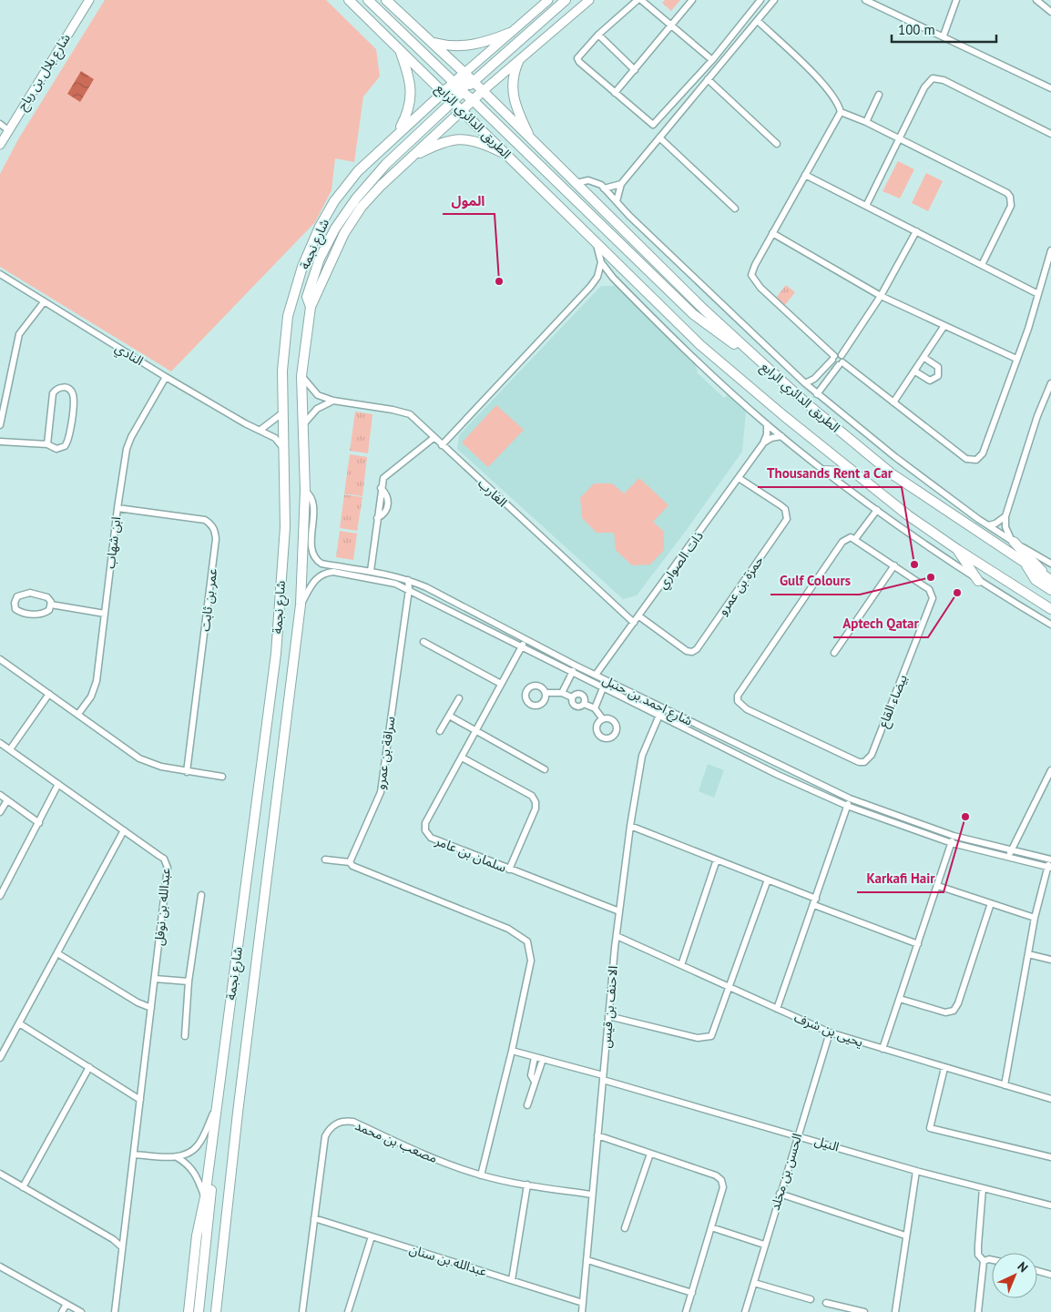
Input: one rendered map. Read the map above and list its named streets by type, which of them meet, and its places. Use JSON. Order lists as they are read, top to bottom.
{
  "streets": {
    "main road": ["شارع بلال بن رباح", "الطريق الدائري الرابع", "شارع نجمة"],
    "street": [
      "النادي",
      "الغارب",
      "ابن شهاب",
      "ذات الصواري",
      "حمزة بن عمرو",
      "عمر بن ثابت",
      "شارع احمد بن حنبل",
      "بيضاء القاع",
      "سراقة بن عمرو",
      "سلمان بن عامر",
      "عبدالله بن نوفل",
      "الاحنف بن قيس",
      "يحيى بن شرف",
      "مصعب بن محمد",
      "النيل",
      "الحسن بن مخلد",
      "عبدالله بن سنان"
    ]
  },
  "crossings": [
    ["الطريق الدائري الرابع", "شارع نجمة"],
    ["شارع نجمة", "النادي"],
    ["شارع نجمة", "الغارب"],
    ["شارع نجمة", "شارع احمد بن حنبل"],
    ["النادي", "ابن شهاب"],
    ["الغارب", "ذات الصواري"],
    ["ابن شهاب", "عمر بن ثابت"],
    ["ذات الصواري", "حمزة بن عمرو"],
    ["ذات الصواري", "شارع احمد بن حنبل"],
    ["شارع احمد بن حنبل", "سراقة بن عمرو"],
    ["شارع احمد بن حنبل", "سلمان بن عامر"],
    ["شارع احمد بن حنبل", "الاحنف بن قيس"],
    ["سلمان بن عامر", "الاحنف بن قيس"],
    ["الاحنف بن قيس", "يحيى بن شرف"],
    ["الاحنف بن قيس", "مصعب بن محمد"],
    ["الاحنف بن قيس", "النيل"],
    ["الاحنف بن قيس", "عبدالله بن سنان"],
    ["يحيى بن شرف", "الحسن بن مخلد"],
    ["مصعب بن محمد", "عبدالله بن سنان"],
    ["النيل", "الحسن بن مخلد"]
  ],
  "places": [
    "المول",
    "Thousands Rent a Car",
    "Gulf Colours",
    "Aptech Qatar",
    "Karkafi Hair"
  ],
  "scale_bar": "100 m",
  "north": "top right"
}
